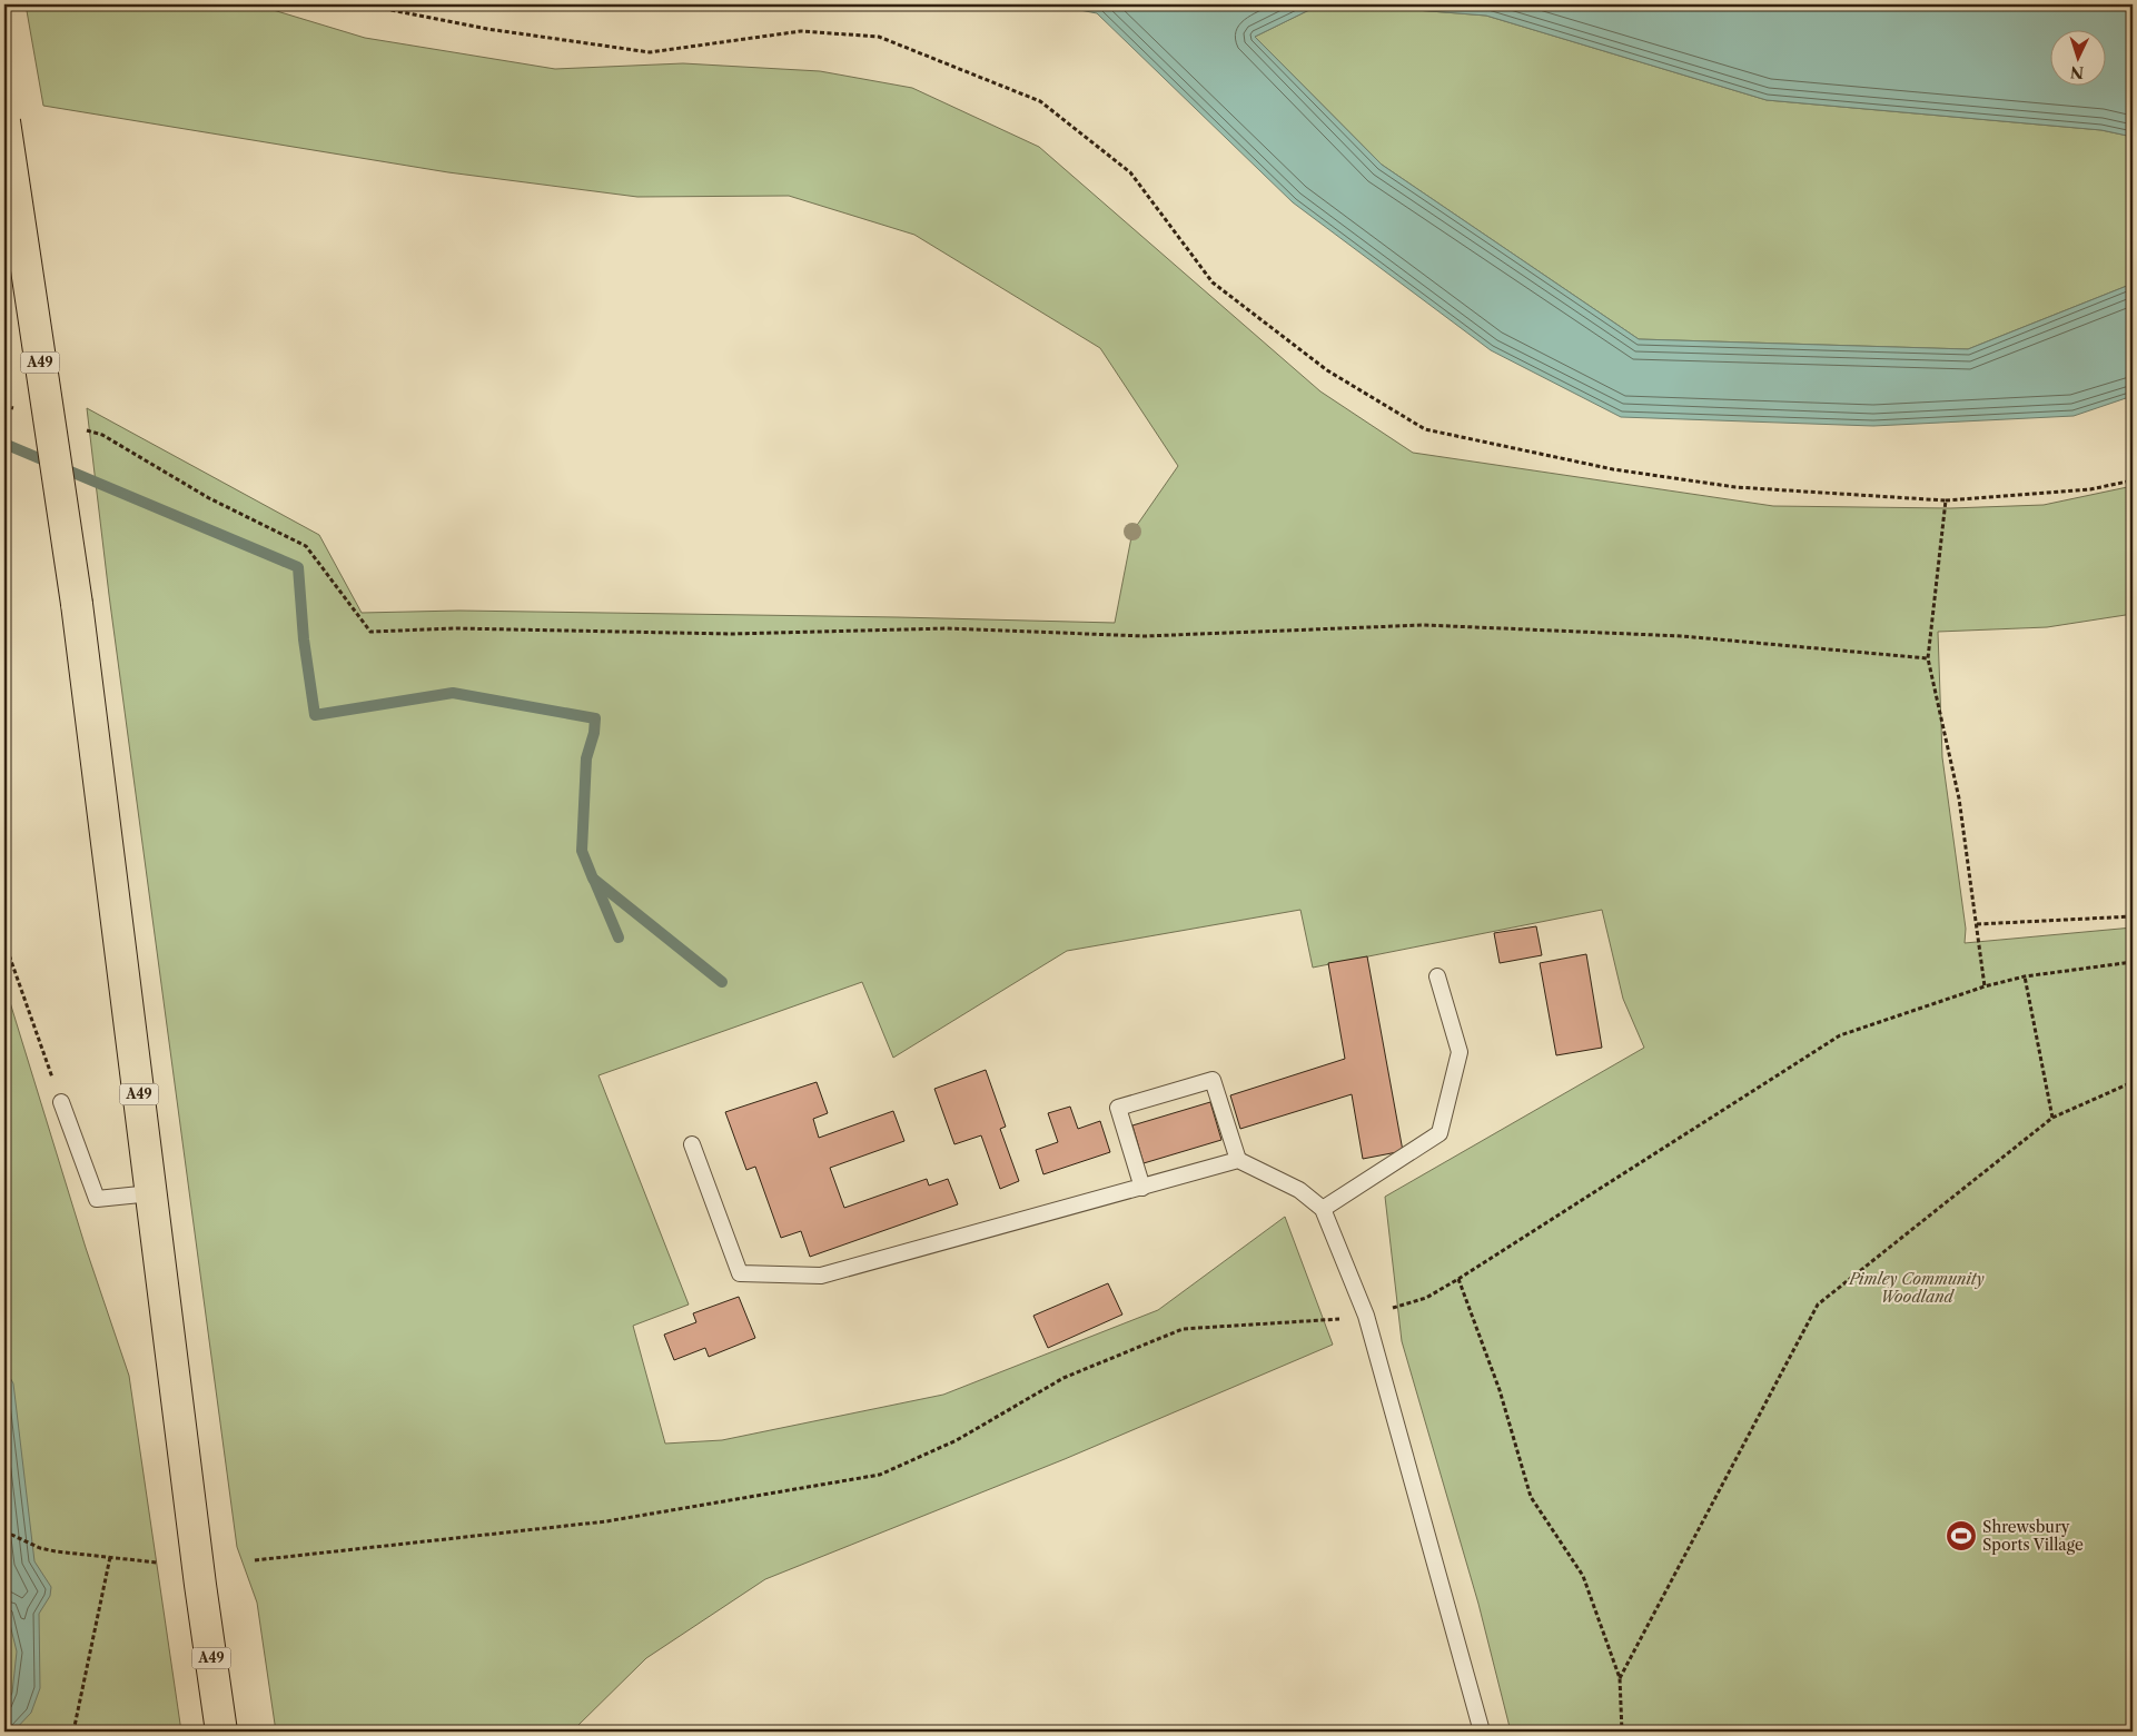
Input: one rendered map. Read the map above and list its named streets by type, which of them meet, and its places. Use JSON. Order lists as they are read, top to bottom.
{
  "streets": {
    "highway": ["A49"]
  },
  "parks": ["Pimley Community Woodland"],
  "places": {
    "sports": ["Shrewsbury Sports Village"]
  },
  "north": "bottom"
}
